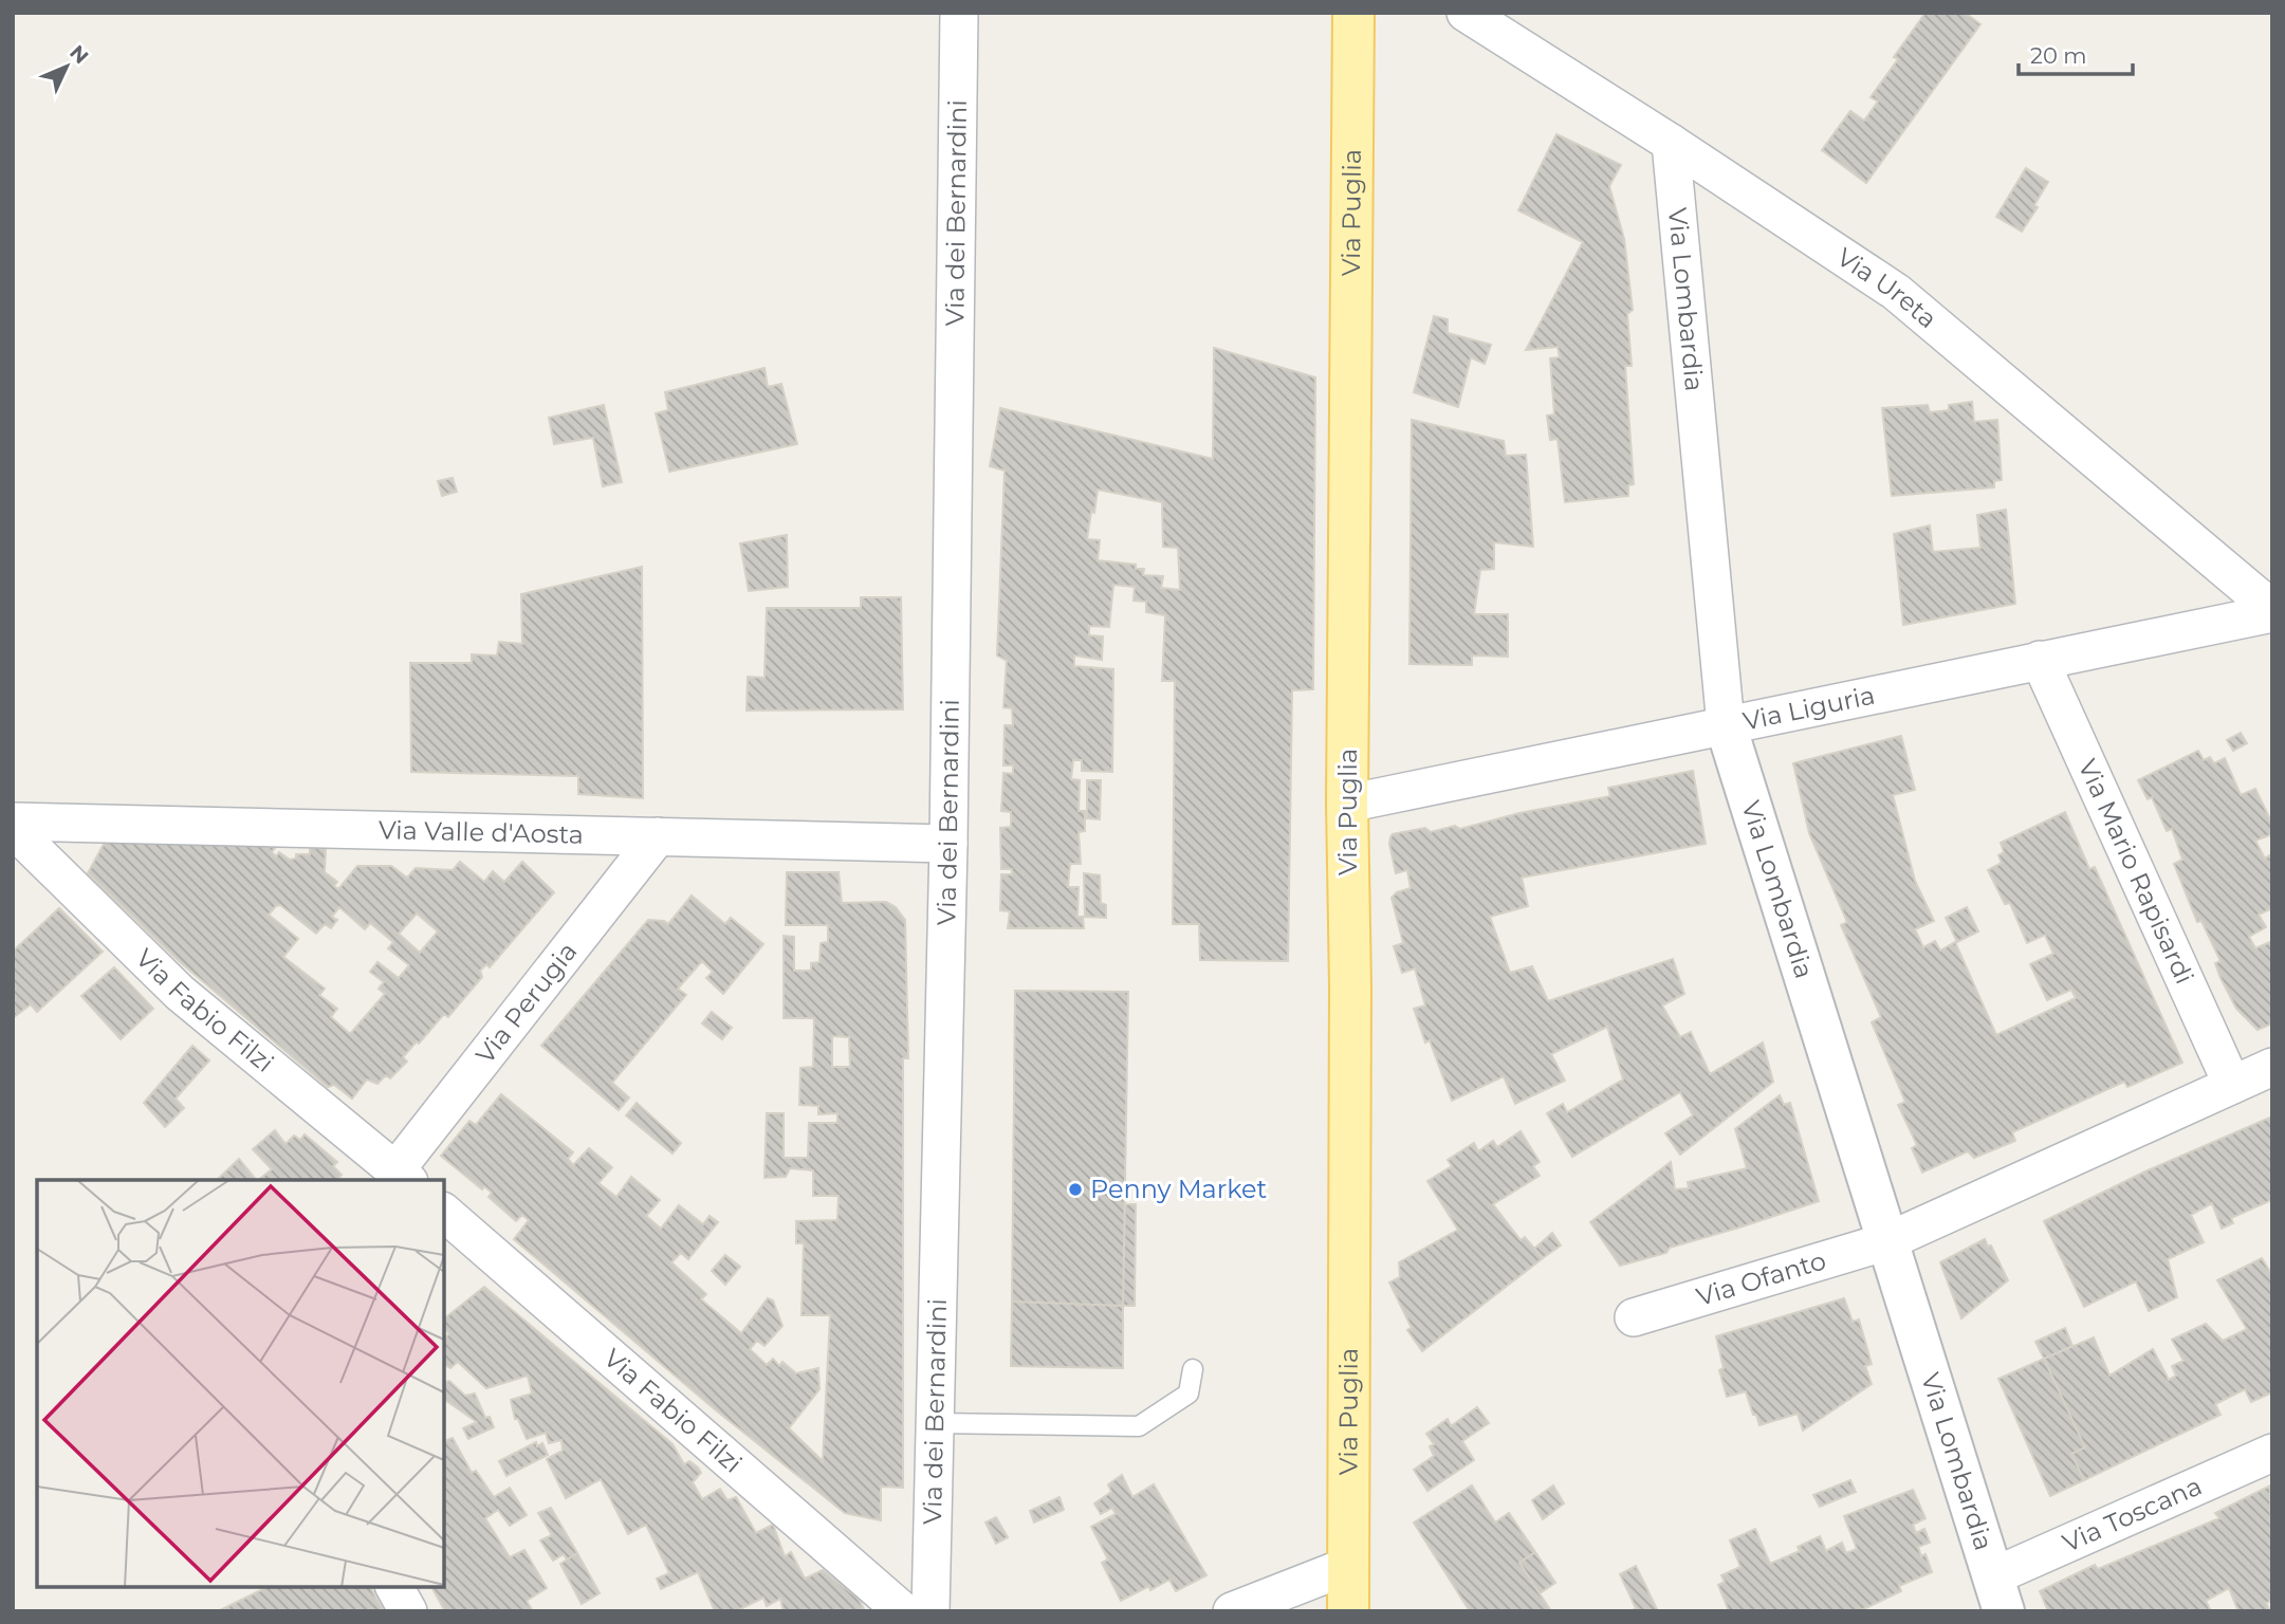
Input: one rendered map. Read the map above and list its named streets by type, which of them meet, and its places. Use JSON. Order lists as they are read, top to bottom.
{
  "streets": {
    "main road": ["Via Puglia"],
    "street": [
      "Via dei Bernardini",
      "Via Ureta",
      "Via Lombardia",
      "Via Liguria",
      "Via Valle d'Aosta",
      "Via Mario Rapisardi",
      "Via Perugia",
      "Via Fabio Filzi",
      "Via Ofanto",
      "Via Toscana"
    ]
  },
  "crossings": [
    ["Via dei Bernardini", "Via Valle d'Aosta"],
    ["Via Puglia", "Via Liguria"],
    ["Via Ureta", "Via Lombardia"],
    ["Via Ureta", "Via Liguria"],
    ["Via Lombardia", "Via Liguria"],
    ["Via Lombardia", "Via Ofanto"],
    ["Via Lombardia", "Via Toscana"],
    ["Via Liguria", "Via Mario Rapisardi"],
    ["Via Valle d'Aosta", "Via Perugia"],
    ["Via Mario Rapisardi", "Via Ofanto"],
    ["Via Perugia", "Via Fabio Filzi"]
  ],
  "places": ["Penny Market"],
  "scale_bar": "20 m",
  "north": "top right"
}
